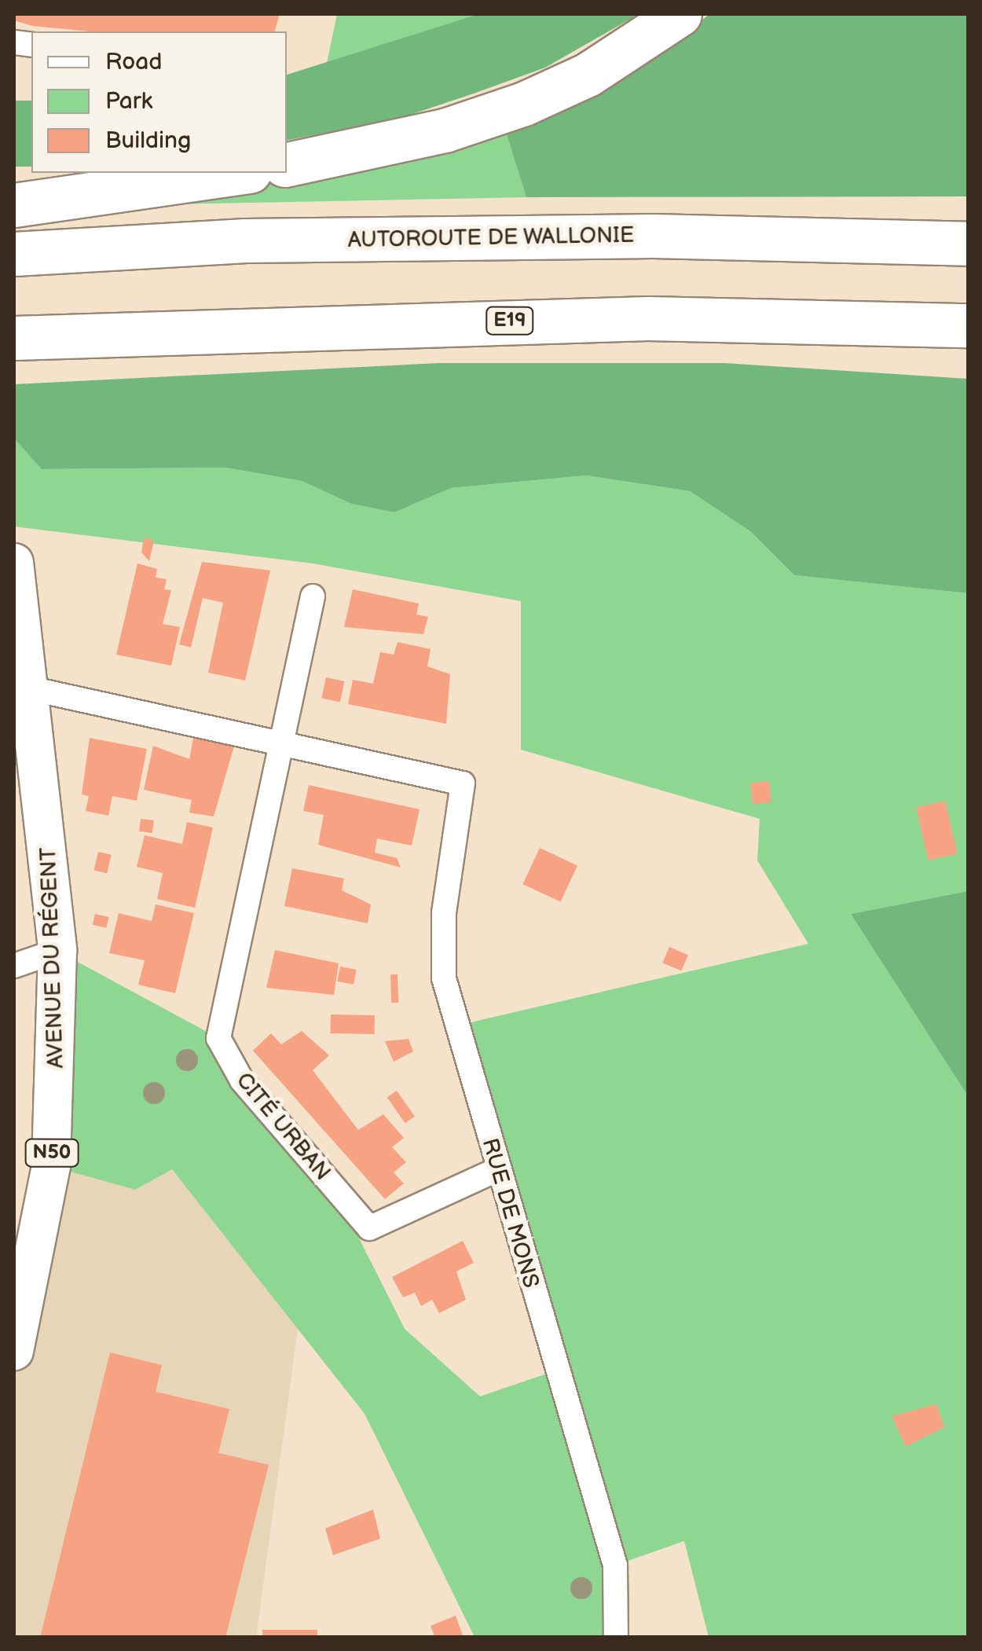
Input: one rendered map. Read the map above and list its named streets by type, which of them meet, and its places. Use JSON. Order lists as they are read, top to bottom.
{
  "streets": {
    "highway": ["AUTOROUTE DE WALLONIE", "E19"],
    "main road": ["AVENUE DU RÉGENT", "N50"],
    "street": ["CITÉ URBAN", "RUE DE MONS"]
  },
  "crossings": [
    ["CITÉ URBAN", "RUE DE MONS"]
  ],
  "legend": ["Road", "Park", "Building"]
}
